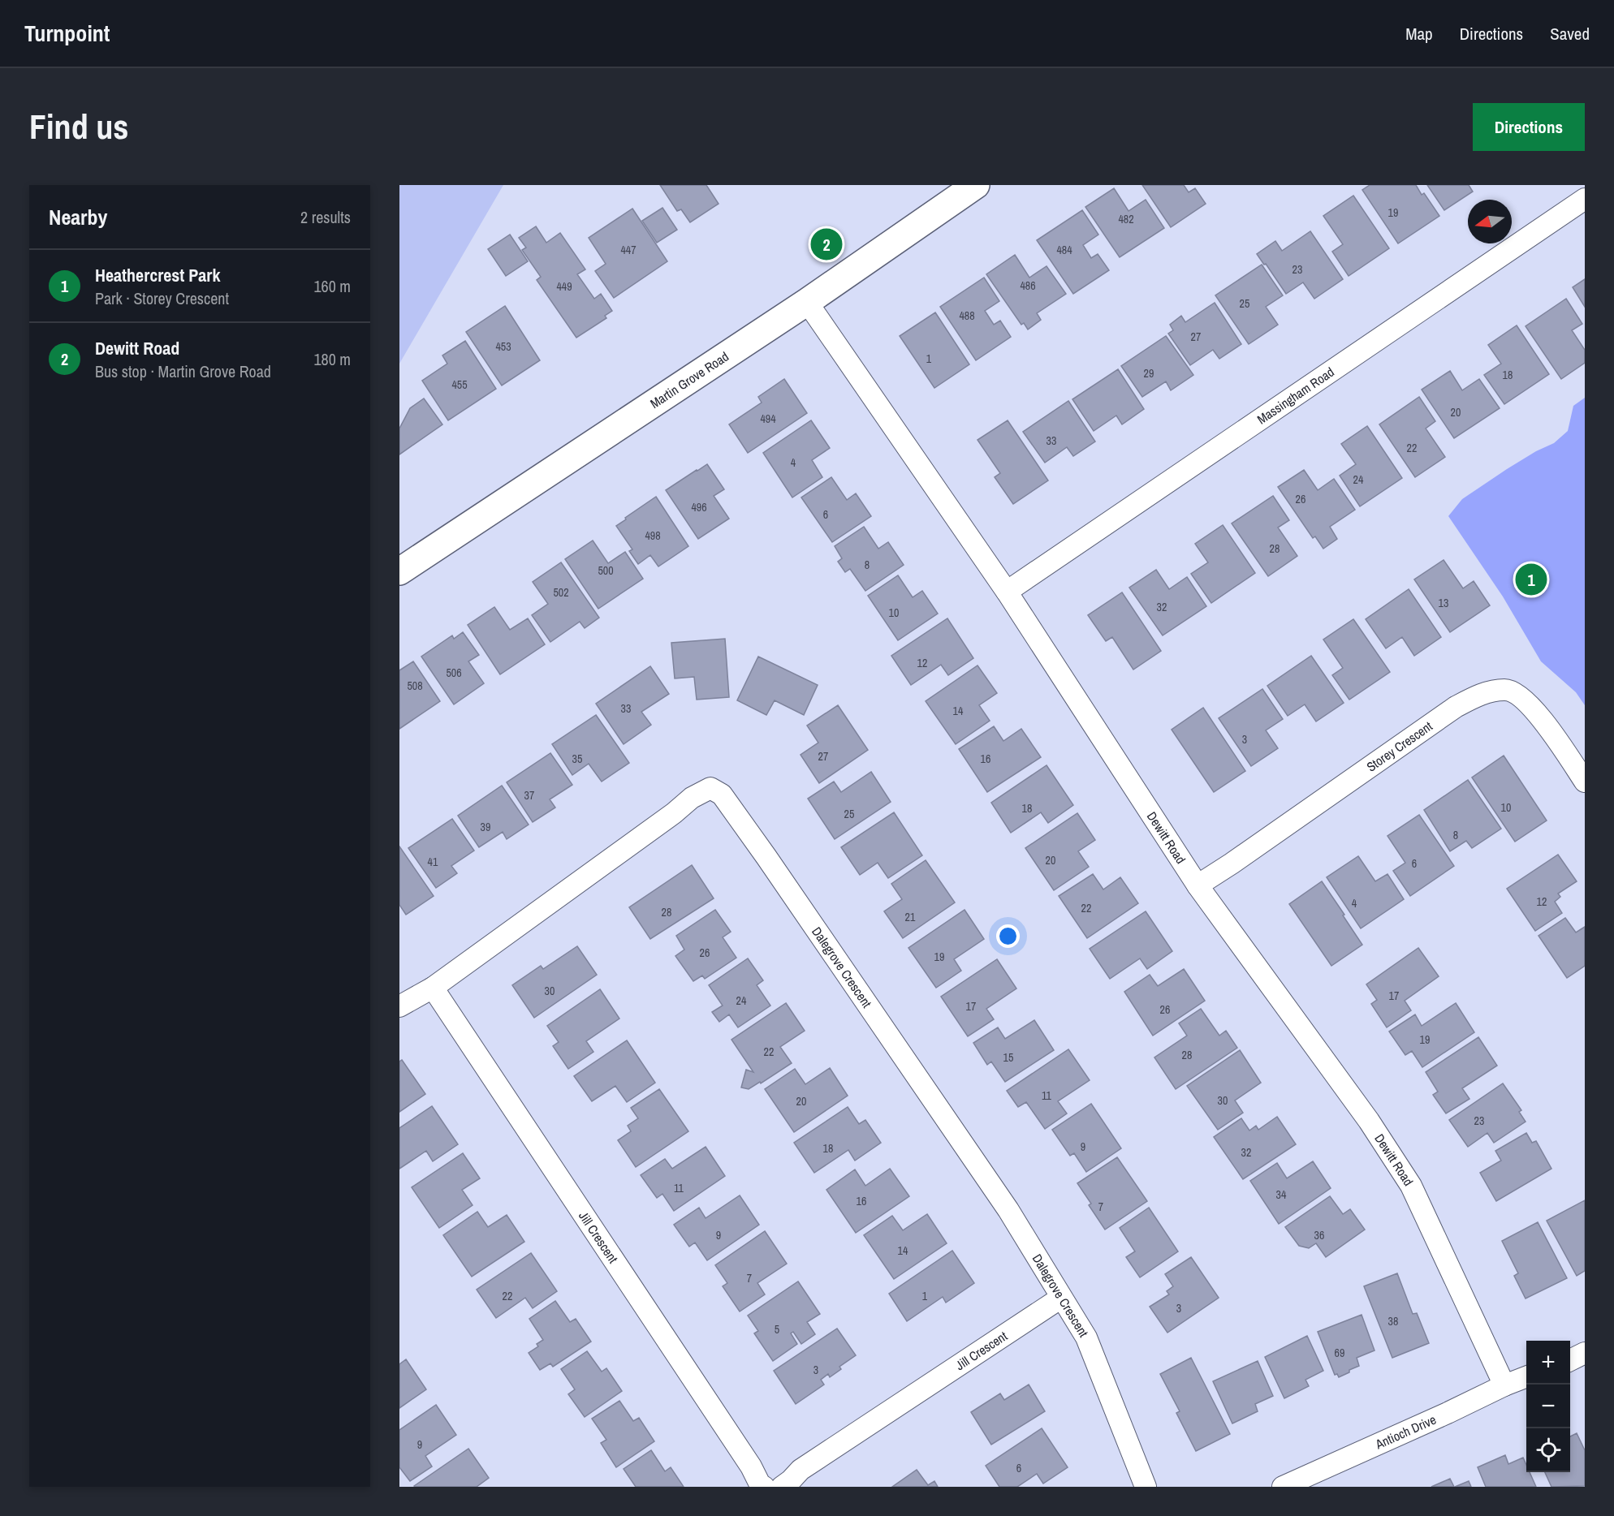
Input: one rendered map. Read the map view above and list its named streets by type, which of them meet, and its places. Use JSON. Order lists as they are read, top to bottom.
{
  "streets": {
    "main road": ["Martin Grove Road"],
    "street": [
      "Massingham Road",
      "Storey Crescent",
      "Dewitt Road",
      "Dalegrove Crescent",
      "Jill Crescent",
      "Antioch Drive"
    ]
  },
  "crossings": [
    ["Martin Grove Road", "Dewitt Road"],
    ["Massingham Road", "Dewitt Road"],
    ["Storey Crescent", "Dewitt Road"],
    ["Dewitt Road", "Antioch Drive"],
    ["Dalegrove Crescent", "Jill Crescent"]
  ],
  "house_numbers": [
    "19",
    "482",
    "447",
    "484",
    "23",
    "486",
    "449",
    "25",
    "488",
    "27",
    "453",
    "1",
    "29",
    "18",
    "455",
    "20",
    "494",
    "33",
    "22",
    "4",
    "24",
    "26",
    "496",
    "6",
    "498",
    "28",
    "8",
    "500",
    "502",
    "13",
    "32",
    "10",
    "12",
    "506",
    "508",
    "33",
    "14",
    "3",
    "27",
    "35",
    "16",
    "37",
    "10",
    "18",
    "25",
    "39",
    "8",
    "20",
    "41",
    "6",
    "12",
    "4",
    "22",
    "28",
    "21",
    "26",
    "19",
    "30",
    "17",
    "24",
    "17",
    "26",
    "19",
    "22",
    "28",
    "15",
    "11",
    "30",
    "20",
    "23",
    "9",
    "18",
    "32",
    "11",
    "34",
    "16",
    "7",
    "9",
    "36",
    "14",
    "7",
    "22",
    "1",
    "3",
    "38",
    "5",
    "69",
    "3",
    "9",
    "6"
  ],
  "north": "left",
  "page": {
    "header": "Turnpoint",
    "nav": ["Map", "Directions", "Saved"],
    "buttons": "Directions",
    "title": "Find us",
    "heading": ["Nearby", "2 results"],
    "pins": ["2", "1"],
    "list": [
      {
        "mark": "1",
        "name": "Heathercrest Park",
        "note": "Park · Storey Crescent",
        "value": "160 m"
      },
      {
        "mark": "2",
        "name": "Dewitt Road",
        "note": "Bus stop · Martin Grove Road",
        "value": "180 m"
      }
    ],
    "map_buttons": ["+", "−"]
  }
}
